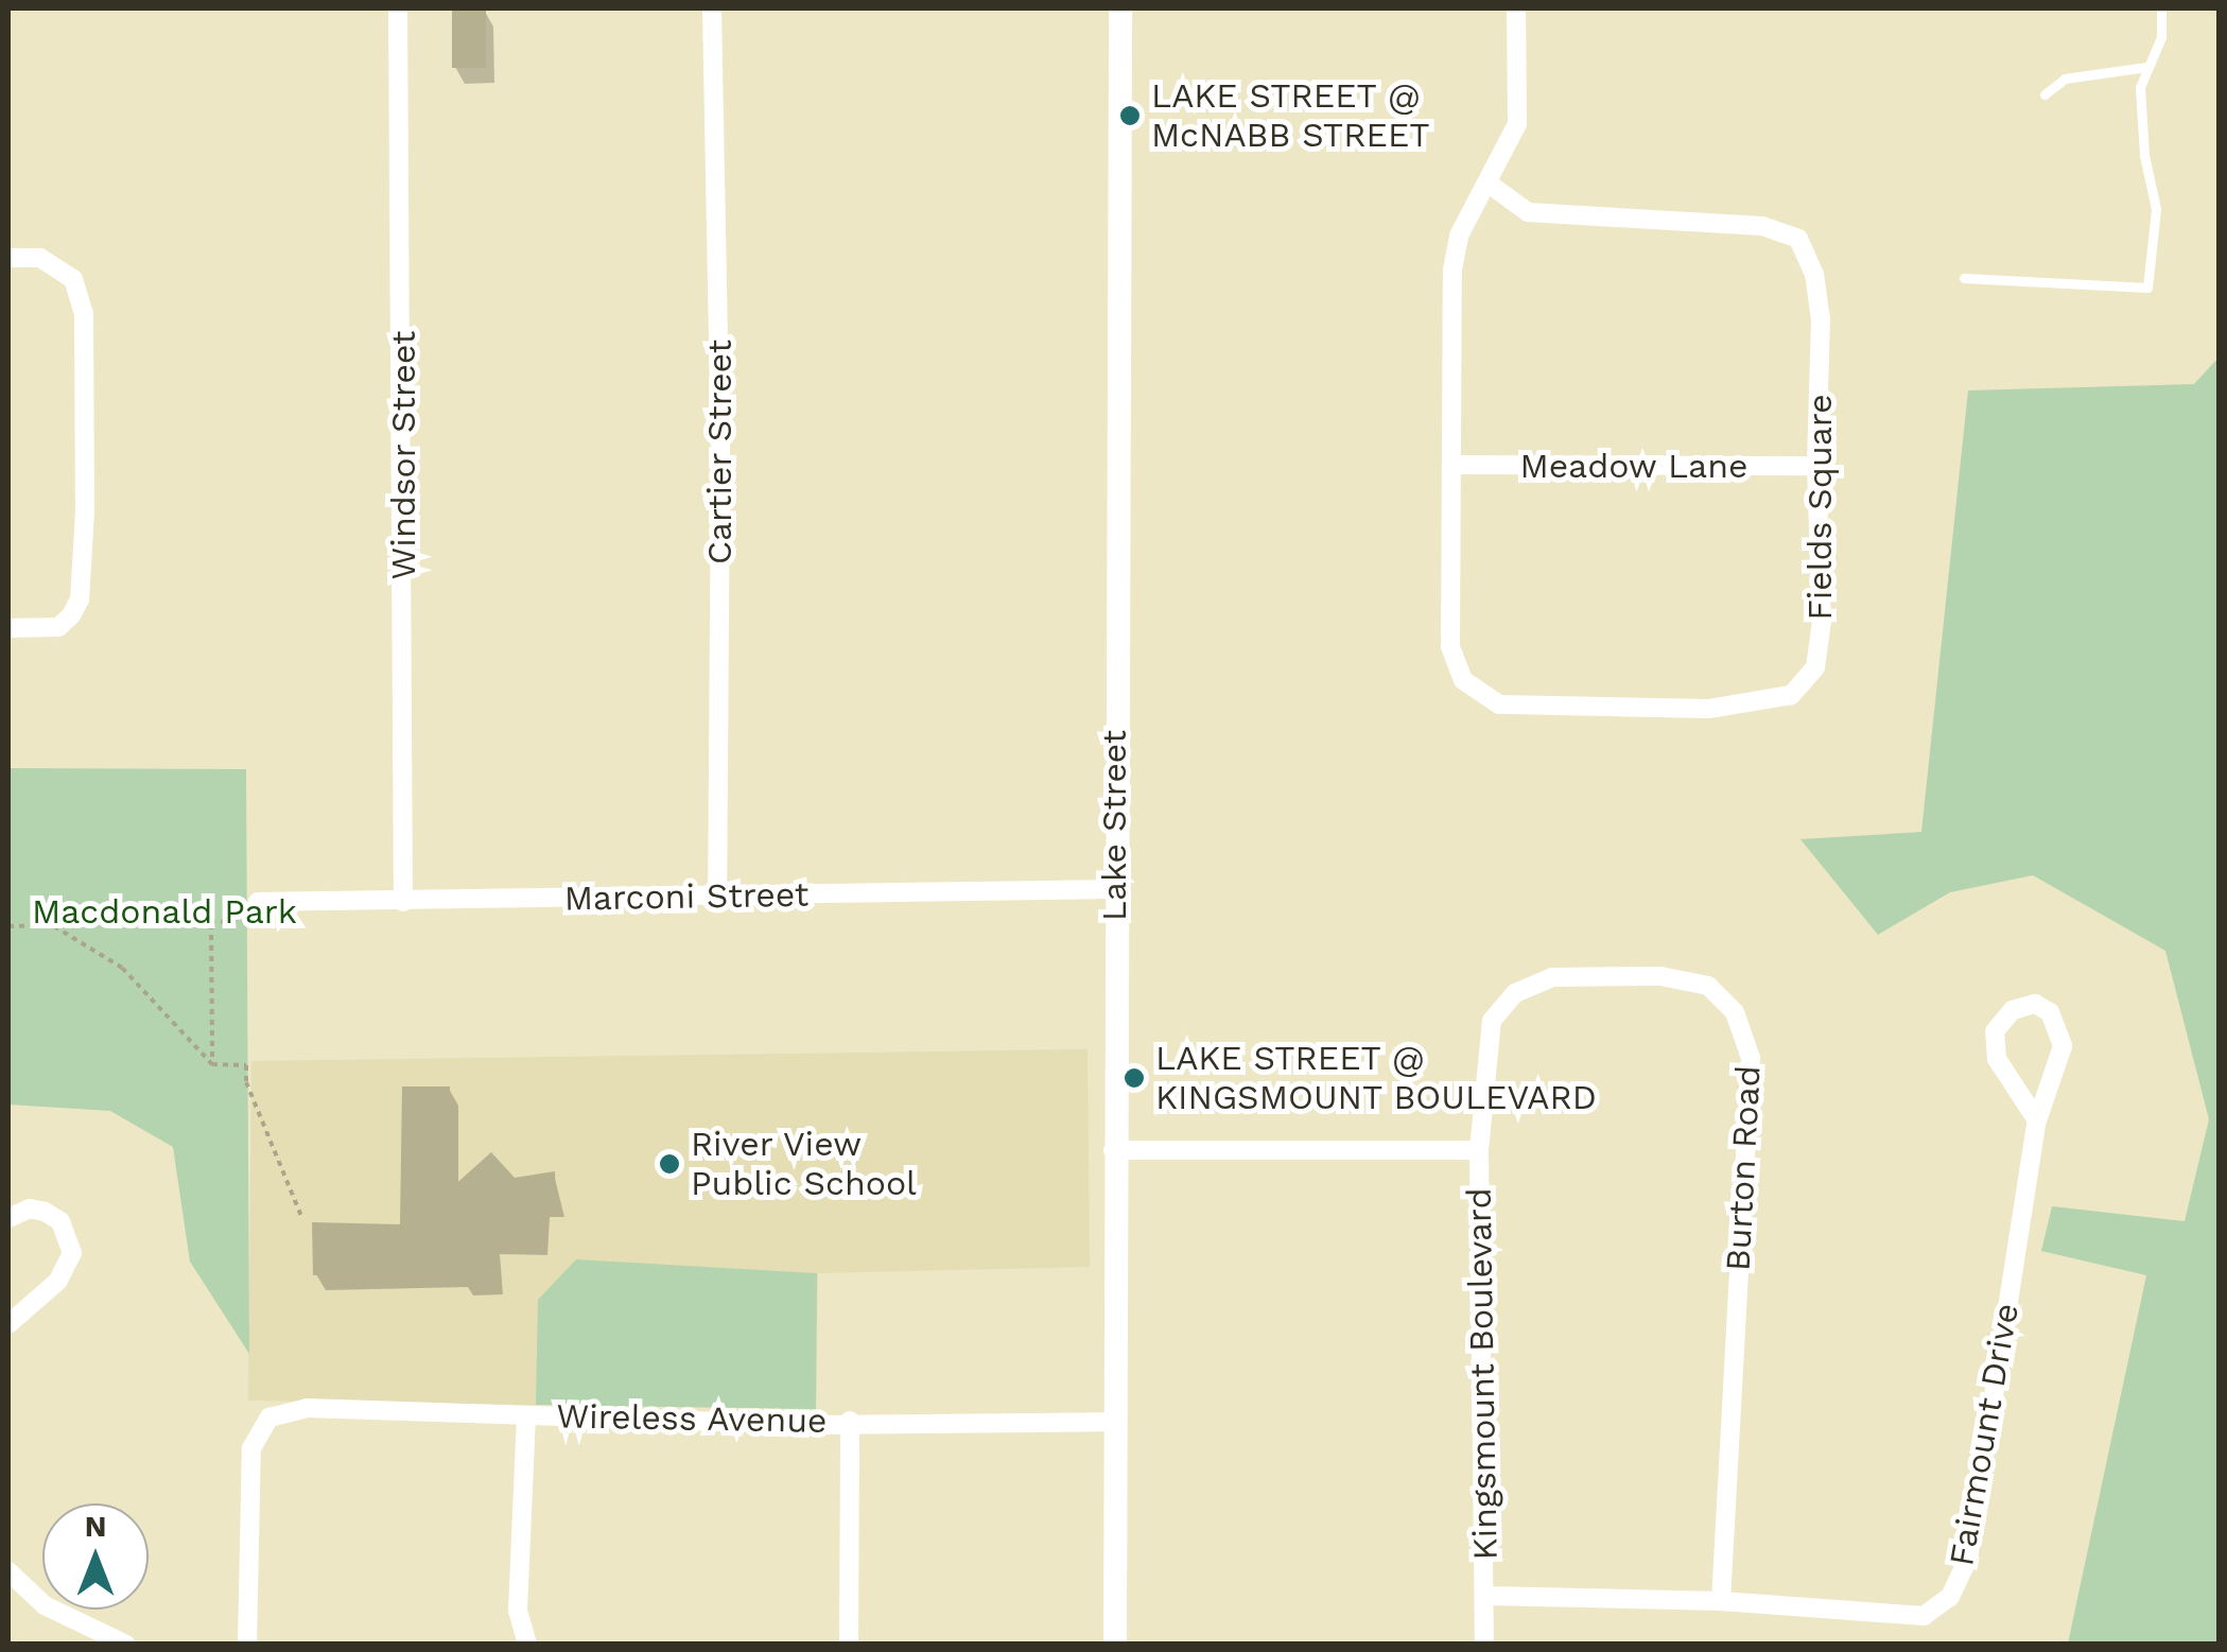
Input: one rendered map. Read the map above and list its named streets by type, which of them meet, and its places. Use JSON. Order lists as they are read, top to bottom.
{
  "streets": {
    "street": [
      "Cartier Street",
      "Windsor Street",
      "Meadow Lane",
      "Fields Square",
      "Lake Street",
      "Marconi Street",
      "Burton Road",
      "Kingsmount Boulevard",
      "Wireless Avenue",
      "Fairmount Drive"
    ]
  },
  "crossings": [
    ["Cartier Street", "Marconi Street"],
    ["Windsor Street", "Marconi Street"],
    ["Meadow Lane", "Fields Square"],
    ["Lake Street", "Marconi Street"],
    ["Lake Street", "Kingsmount Boulevard"],
    ["Lake Street", "Wireless Avenue"],
    ["Burton Road", "Kingsmount Boulevard"],
    ["Burton Road", "Fairmount Drive"],
    ["Kingsmount Boulevard", "Fairmount Drive"]
  ],
  "parks": ["Macdonald Park"],
  "places": ["LAKE STREET @ McNABB STREET", "LAKE STREET @ KINGSMOUNT BOULEVARD", "River View Public School"],
  "north": "top"
}
